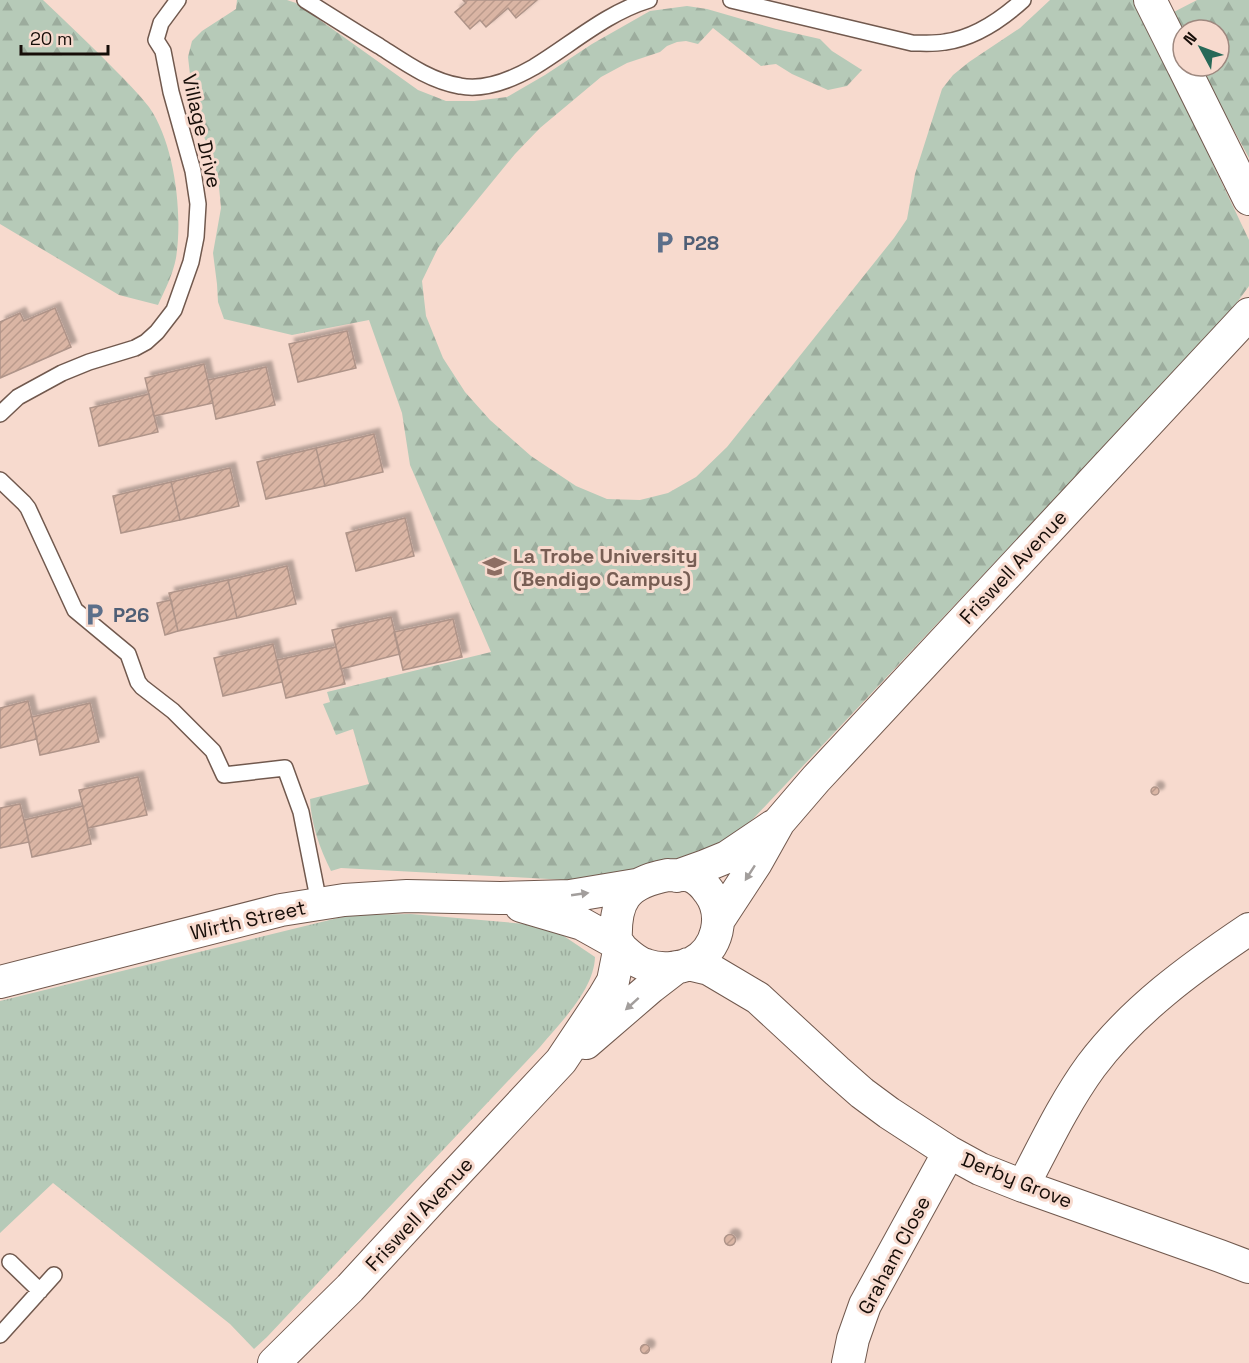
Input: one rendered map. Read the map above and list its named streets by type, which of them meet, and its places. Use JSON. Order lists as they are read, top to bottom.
{
  "streets": {
    "street": [
      "Friswell Avenue",
      "Wirth Street",
      "Derby Grove",
      "Graham Close"
    ],
    "lane": ["Village Drive"]
  },
  "crossings": [
    ["Friswell Avenue", "Wirth Street"],
    ["Friswell Avenue", "Derby Grove"],
    ["Wirth Street", "Derby Grove"],
    ["Derby Grove", "Graham Close"]
  ],
  "places": {
    "parking": ["P28", "P26"],
    "school or university": ["La Trobe University (Bendigo Campus)"]
  },
  "scale_bar": "20 m",
  "north": "top left"
}
